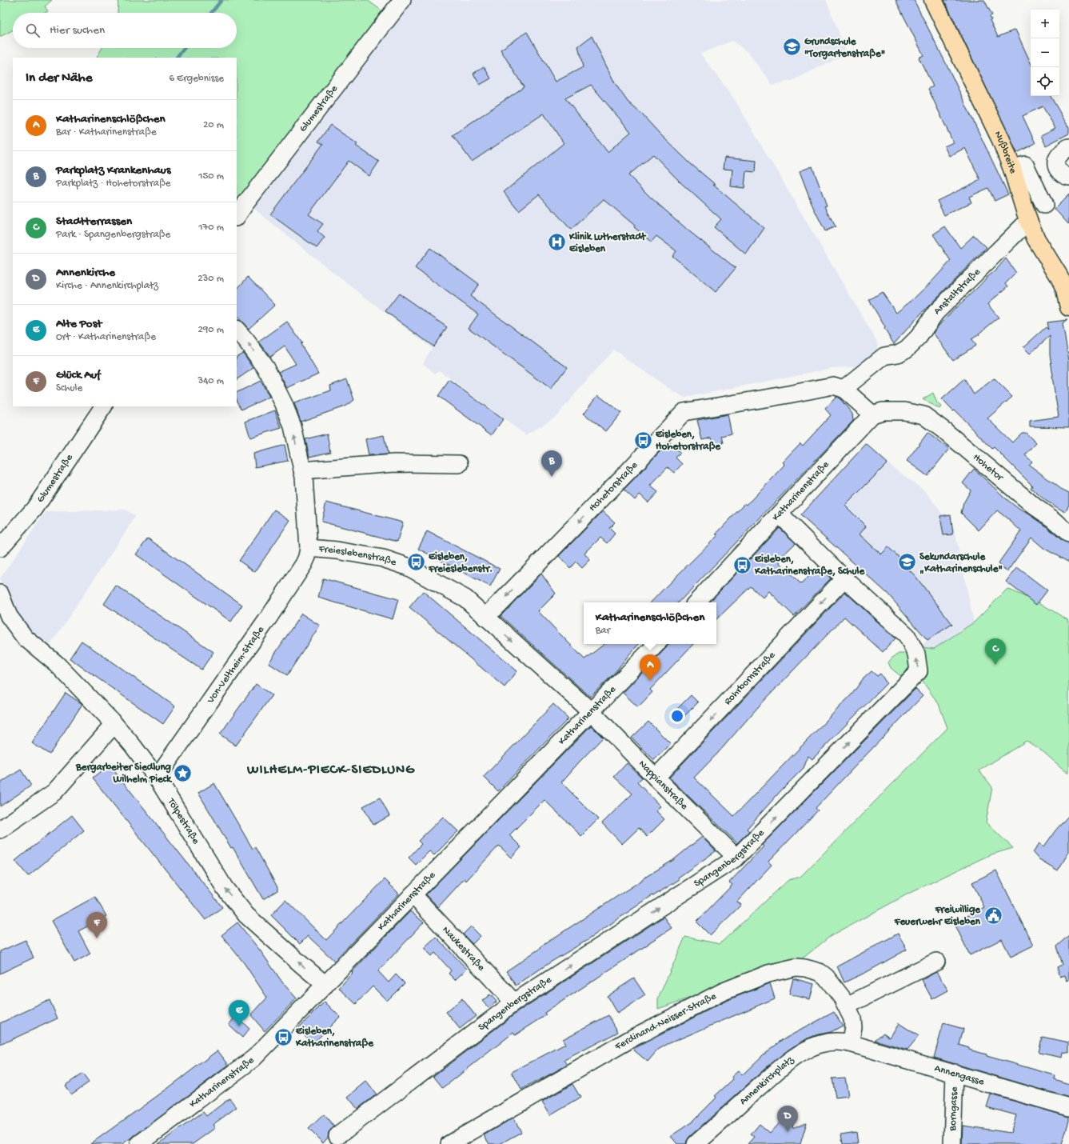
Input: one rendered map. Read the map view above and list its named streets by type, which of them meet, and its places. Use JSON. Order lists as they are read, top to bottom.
{
  "streets": {
    "main road": ["Nußbreite"],
    "street": [
      "Glumestraße",
      "Anstaltstraße",
      "Hohetor",
      "Hohetorstraße",
      "Katharinenstraße",
      "Freieslebenstraße",
      "Von-Veltheim-Straße",
      "Rohrbornstraße",
      "Nappianstraße",
      "Tölpestraße",
      "Spangenbergstraße",
      "Naukestraße",
      "Ferdinand-Neisser-Straße",
      "Annengasse",
      "Annenkirchplatz",
      "Borngasse"
    ]
  },
  "crossings": [
    ["Nußbreite", "Anstaltstraße"],
    ["Anstaltstraße", "Hohetorstraße"],
    ["Hohetor", "Katharinenstraße"],
    ["Hohetorstraße", "Freieslebenstraße"],
    ["Katharinenstraße", "Freieslebenstraße"],
    ["Katharinenstraße", "Nappianstraße"],
    ["Katharinenstraße", "Tölpestraße"],
    ["Katharinenstraße", "Spangenbergstraße"],
    ["Katharinenstraße", "Naukestraße"],
    ["Freieslebenstraße", "Von-Veltheim-Straße"],
    ["Freieslebenstraße", "Nappianstraße"],
    ["Von-Veltheim-Straße", "Tölpestraße"],
    ["Rohrbornstraße", "Nappianstraße"],
    ["Rohrbornstraße", "Spangenbergstraße"],
    ["Nappianstraße", "Spangenbergstraße"],
    ["Spangenbergstraße", "Naukestraße"],
    ["Ferdinand-Neisser-Straße", "Annengasse"],
    ["Ferdinand-Neisser-Straße", "Annenkirchplatz"],
    ["Annengasse", "Annenkirchplatz"],
    ["Annengasse", "Borngasse"]
  ],
  "one_way": [
    "Hohetorstraße",
    "Freieslebenstraße",
    "Rohrbornstraße",
    "Tölpestraße",
    "Spangenbergstraße"
  ],
  "districts": ["WILHELM-PIECK-SIEDLUNG"],
  "places": {
    "school or university": ["Grundschule \"Torgartenstraße\"", "Sekundarschule „Katharinenschule\""],
    "hospital": ["Klinik Lutherstadt Eisleben"],
    "bus stop": [
      "Eisleben, Hohetorstraße",
      "Eisleben, Freieslebenstr.",
      "Eisleben, Katharinenstraße, Schule",
      "Eisleben, Katharinenstraße"
    ],
    "place": ["Bergarbeiter Siedlung Wilhelm Pieck"],
    "public building": ["Freiwillige Feuerwehr Eisleben"]
  },
  "page": {
    "map_buttons": ["+", "−"],
    "search": "Hier suchen",
    "heading": ["In der Nähe", "6 Ergebnisse"],
    "list": [
      {
        "mark": "A",
        "name": "Katharinenschlößchen",
        "note": "Bar · Katharinenstraße",
        "value": "20 m"
      },
      {
        "mark": "B",
        "name": "Parkplatz Krankenhaus",
        "note": "Parkplatz · Hohetorstraße",
        "value": "150 m"
      },
      {
        "mark": "C",
        "name": "Stadtterrassen",
        "note": "Park · Spangenbergstraße",
        "value": "170 m"
      },
      {
        "mark": "D",
        "name": "Annenkirche",
        "note": "Kirche · Annenkirchplatz",
        "value": "230 m"
      },
      {
        "mark": "E",
        "name": "Alte Post",
        "note": "Ort · Katharinenstraße",
        "value": "290 m"
      },
      {
        "mark": "F",
        "name": "Glück Auf",
        "note": "Schule",
        "value": "340 m"
      }
    ],
    "pins": [
      "B",
      "C",
      "A",
      "F",
      "E",
      "D"
    ],
    "popup": ["Katharinenschlößchen", "Bar"]
  }
}
